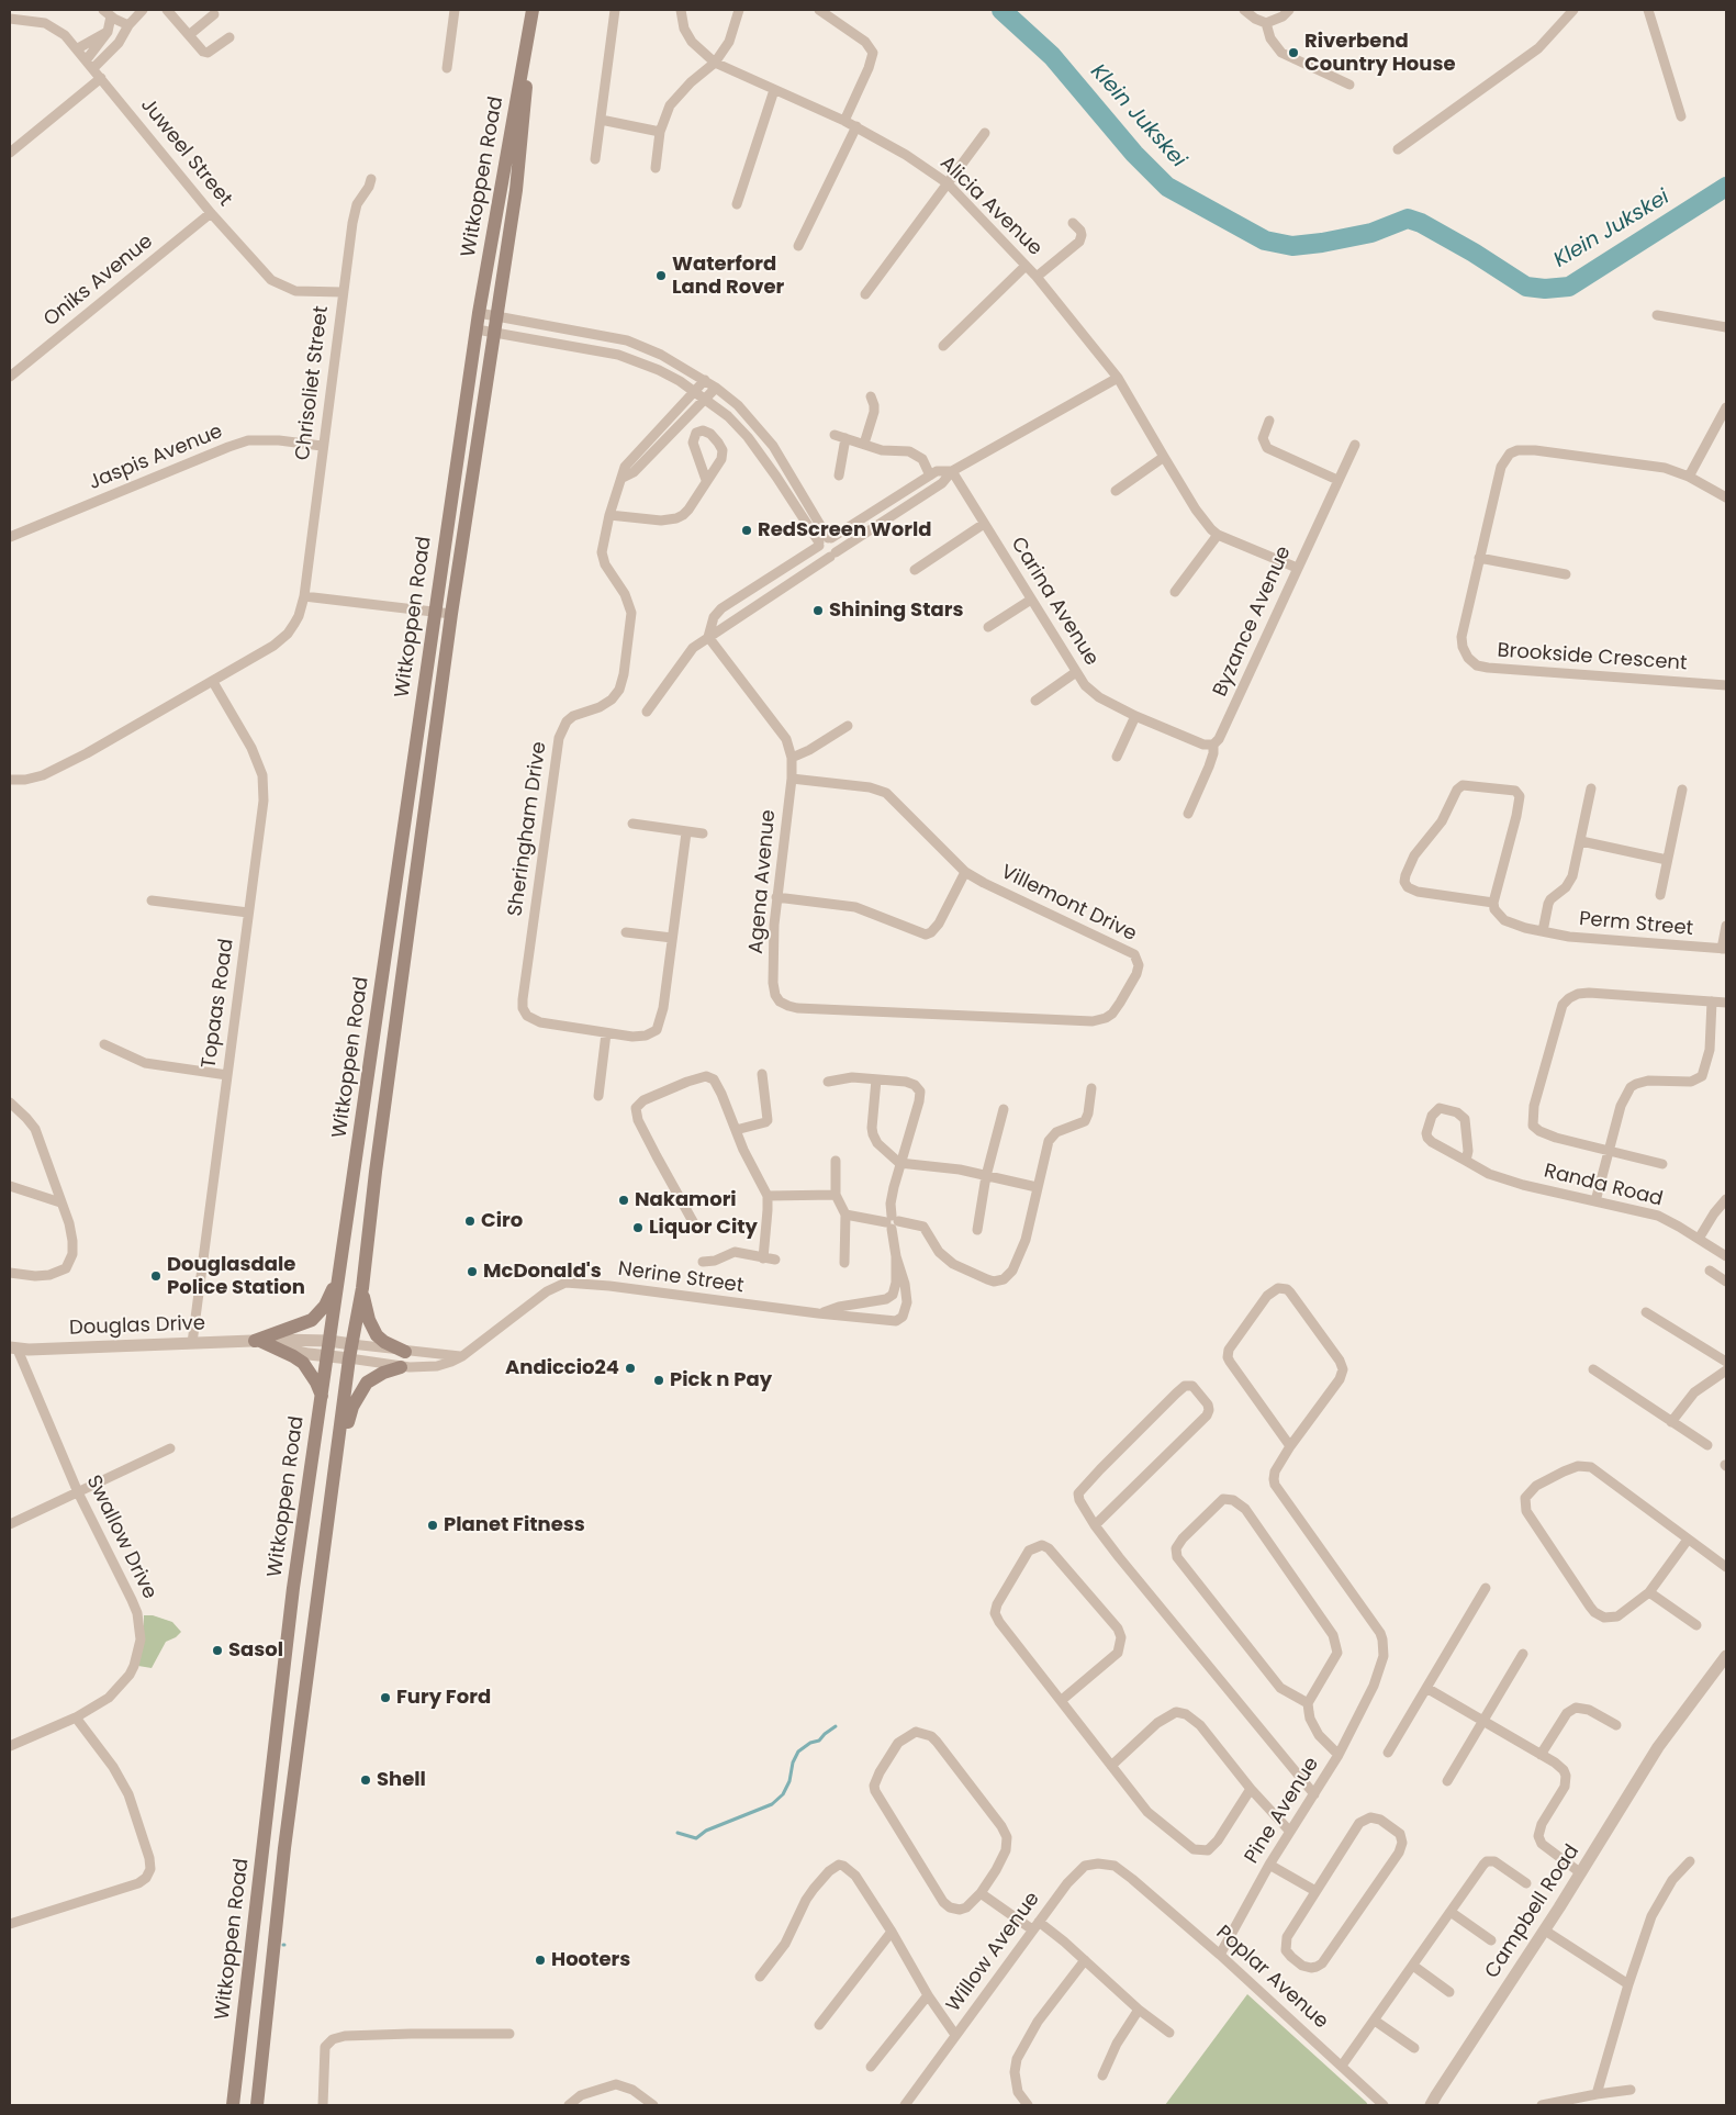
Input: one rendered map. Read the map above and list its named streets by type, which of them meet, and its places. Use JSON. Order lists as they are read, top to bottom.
{
  "streets": {
    "main road": ["Witkoppen Road"],
    "street": [
      "Juweel Street",
      "Alicia Avenue",
      "Oniks Avenue",
      "Chrisoliet Street",
      "Jaspis Avenue",
      "Carina Avenue",
      "Byzance Avenue",
      "Brookside Crescent",
      "Sheringham Drive",
      "Agena Avenue",
      "Villemont Drive",
      "Perm Street",
      "Topaas Road",
      "Randa Road",
      "Nerine Street",
      "Douglas Drive",
      "Swallow Drive",
      "Pine Avenue",
      "Campbell Road",
      "Willow Avenue",
      "Poplar Avenue"
    ]
  },
  "crossings": [
    ["Juweel Street", "Oniks Avenue"],
    ["Juweel Street", "Chrisoliet Street"],
    ["Witkoppen Road", "Nerine Street"],
    ["Witkoppen Road", "Douglas Drive"],
    ["Chrisoliet Street", "Jaspis Avenue"],
    ["Chrisoliet Street", "Topaas Road"],
    ["Carina Avenue", "Byzance Avenue"],
    ["Agena Avenue", "Villemont Drive"],
    ["Topaas Road", "Douglas Drive"],
    ["Nerine Street", "Douglas Drive"],
    ["Douglas Drive", "Swallow Drive"],
    ["Pine Avenue", "Poplar Avenue"],
    ["Willow Avenue", "Poplar Avenue"]
  ],
  "water": ["Klein Jukskei"],
  "places": [
    "Riverbend Country House",
    "Waterford Land Rover",
    "RedScreen World",
    "Shining Stars",
    "Nakamori",
    "Ciro",
    "Liquor City",
    "McDonald's",
    "Douglasdale Police Station",
    "Andiccio24",
    "Pick n Pay",
    "Planet Fitness",
    "Sasol",
    "Fury Ford",
    "Shell",
    "Hooters"
  ]
}
